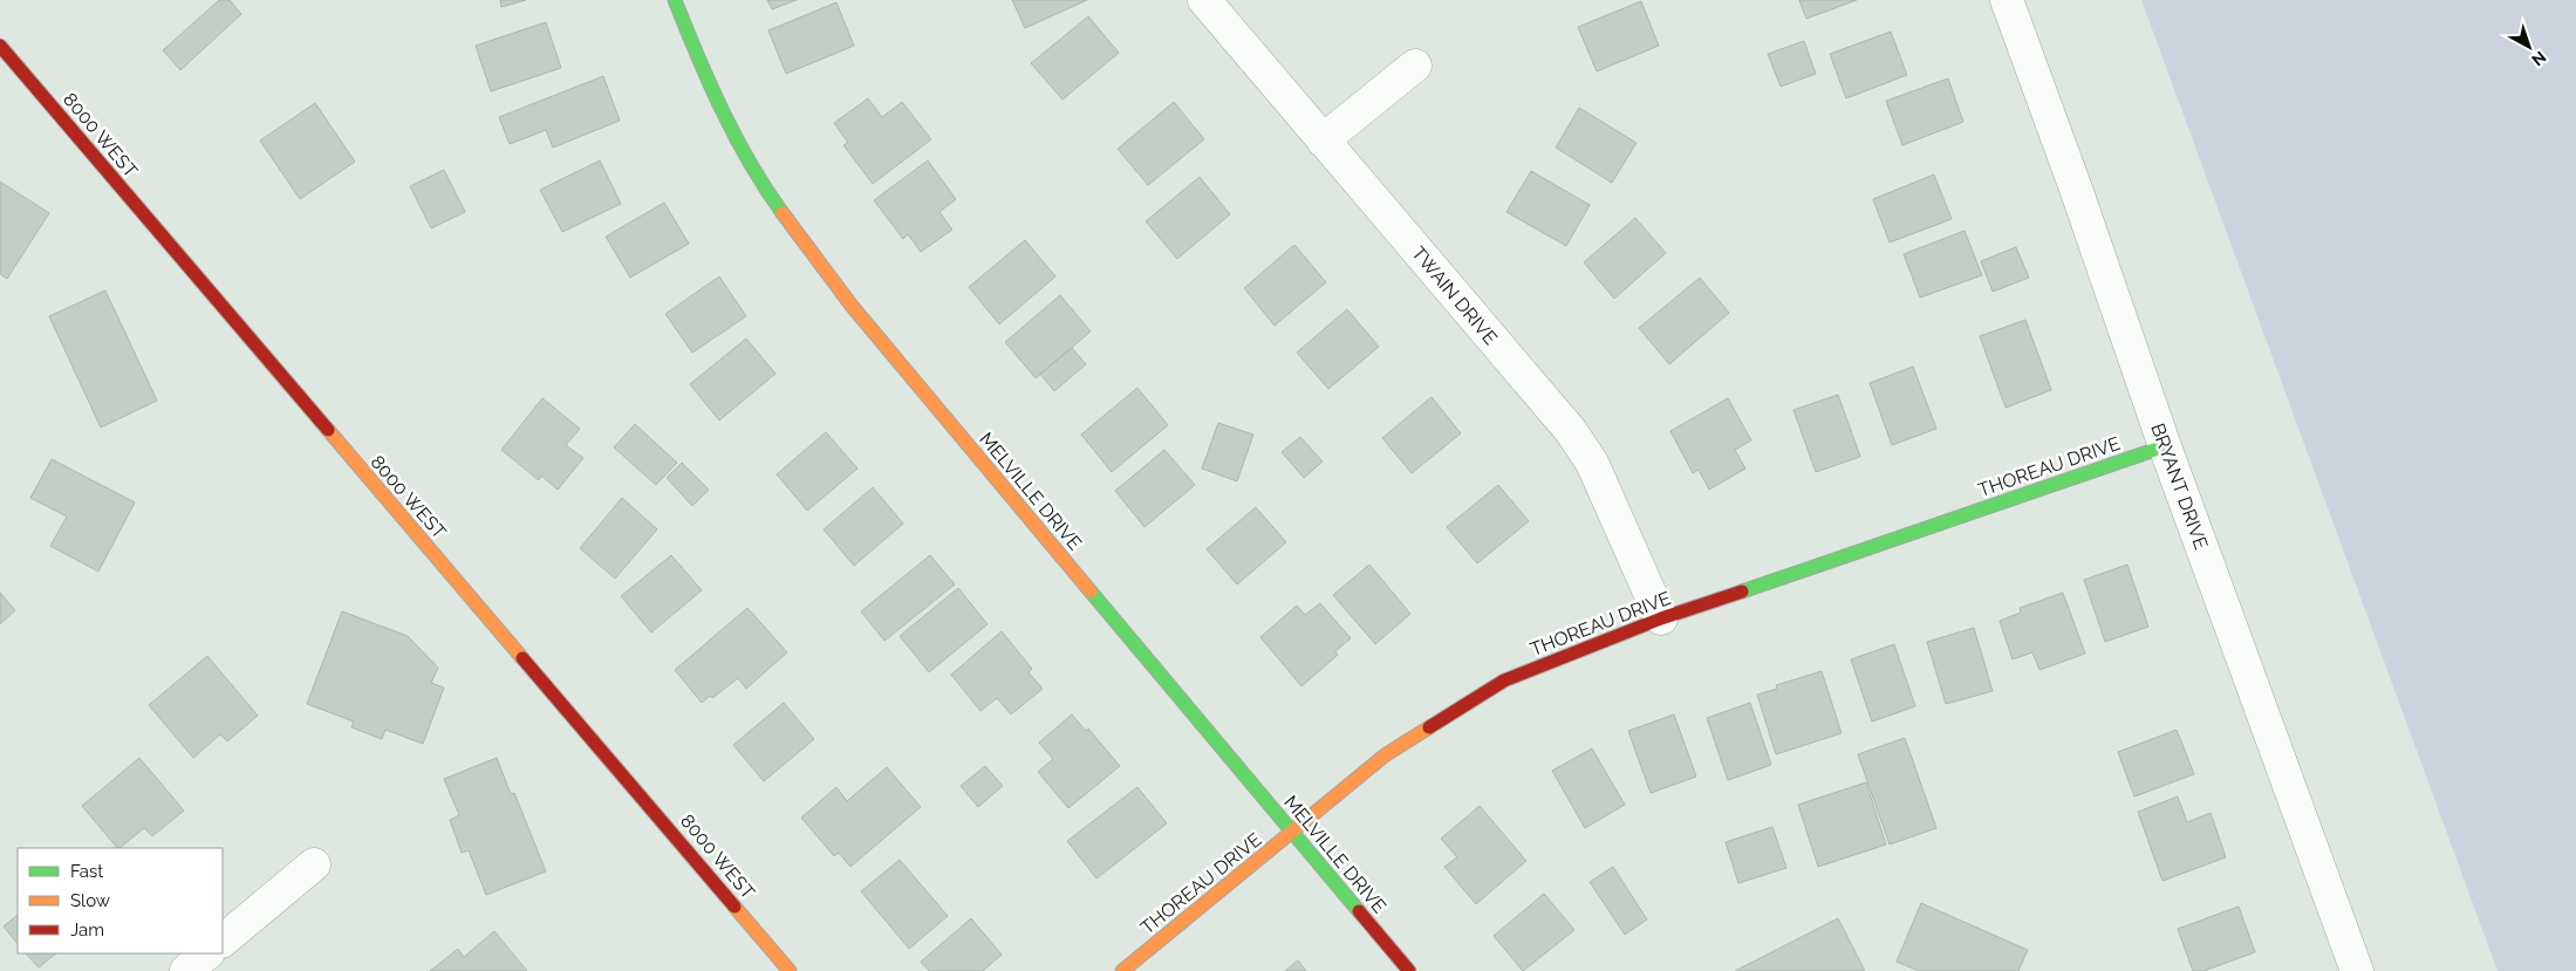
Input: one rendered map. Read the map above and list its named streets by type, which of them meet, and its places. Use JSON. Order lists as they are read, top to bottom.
{
  "streets": {
    "street": [
      "8000 WEST",
      "TWAIN DRIVE",
      "THOREAU DRIVE",
      "BRYANT DRIVE",
      "MELVILLE DRIVE"
    ]
  },
  "crossings": [
    ["TWAIN DRIVE", "THOREAU DRIVE"],
    ["THOREAU DRIVE", "BRYANT DRIVE"],
    ["THOREAU DRIVE", "MELVILLE DRIVE"]
  ],
  "legend": ["Fast", "Slow", "Jam"],
  "north": "bottom right"
}
